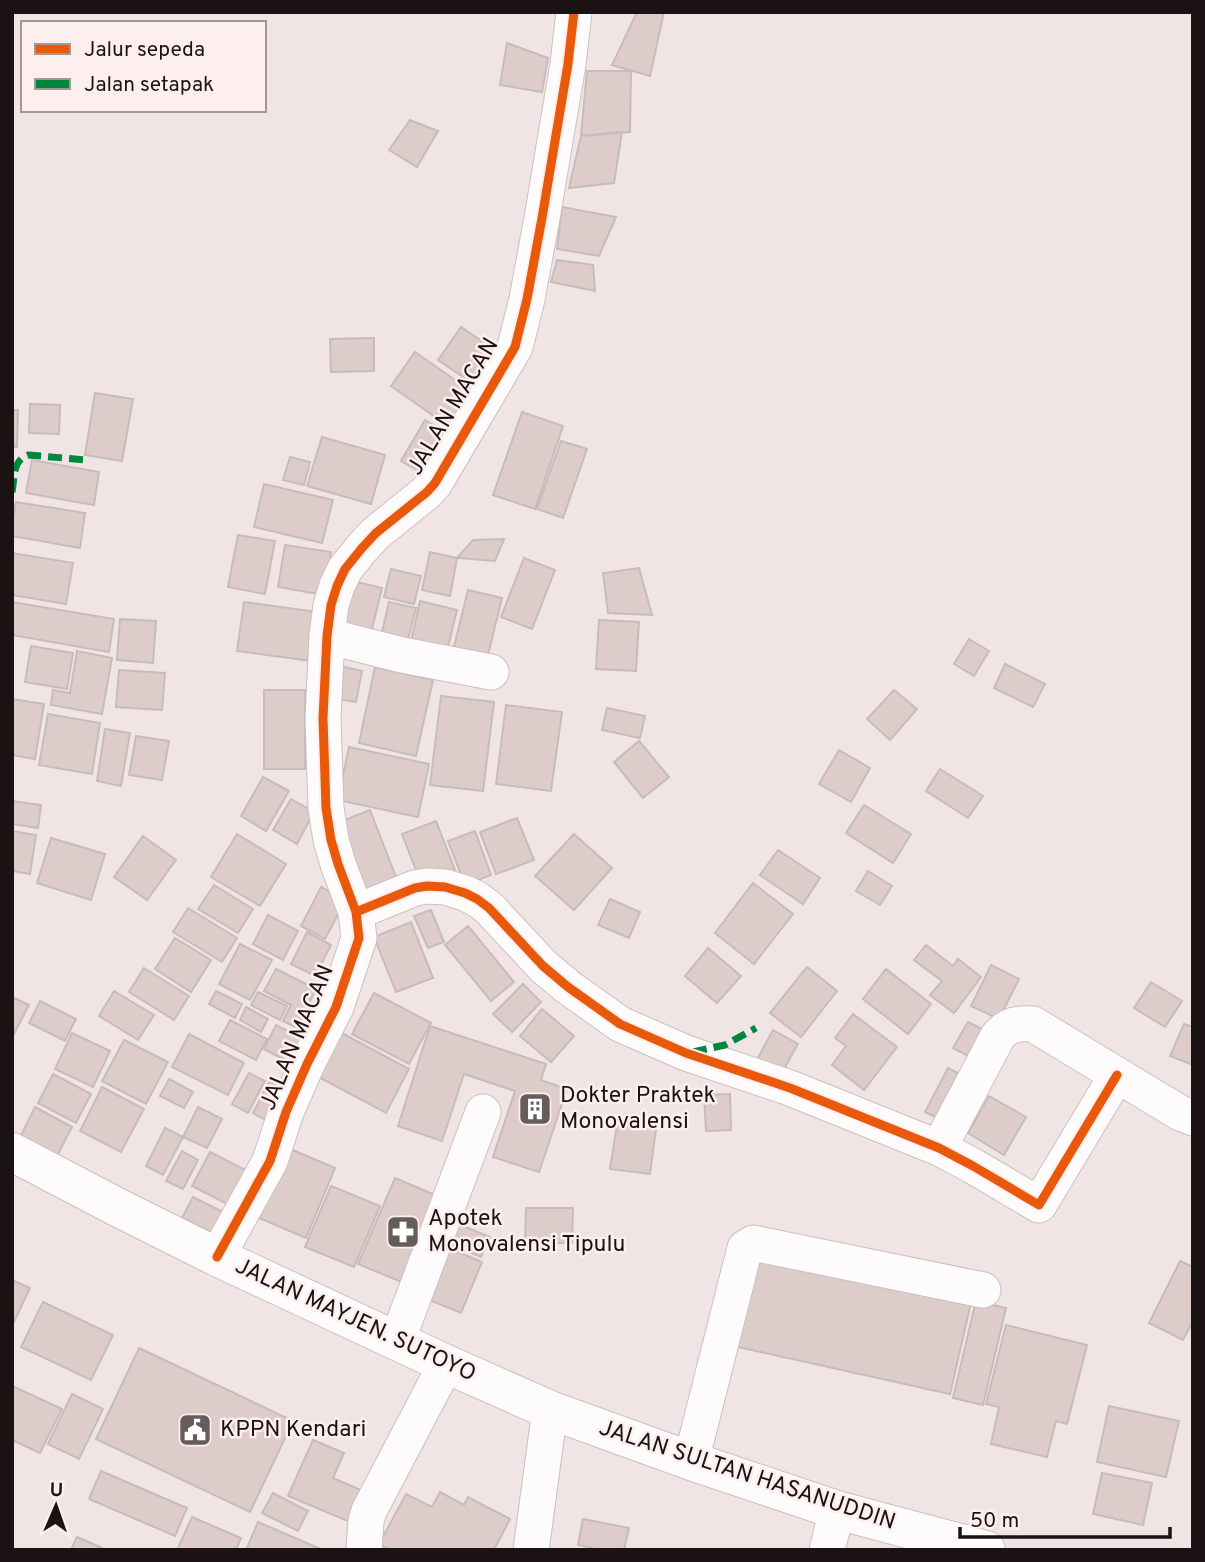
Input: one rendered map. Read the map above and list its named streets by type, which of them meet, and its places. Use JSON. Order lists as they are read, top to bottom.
{
  "streets": {
    "highway": ["JALAN MAYJEN. SUTOYO", "JALAN SULTAN HASANUDDIN"],
    "street": ["JALAN MACAN"]
  },
  "crossings": [
    ["JALAN MACAN", "JALAN MAYJEN. SUTOYO"],
    ["JALAN MAYJEN. SUTOYO", "JALAN SULTAN HASANUDDIN"]
  ],
  "places": {
    "building": ["Dokter Praktek Monovalensi"],
    "pharmacy": ["Apotek Monovalensi Tipulu"],
    "public building": ["KPPN Kendari"]
  },
  "legend": ["Jalur sepeda", "Jalan setapak"],
  "scale_bar": "50 m",
  "north": "top"
}
